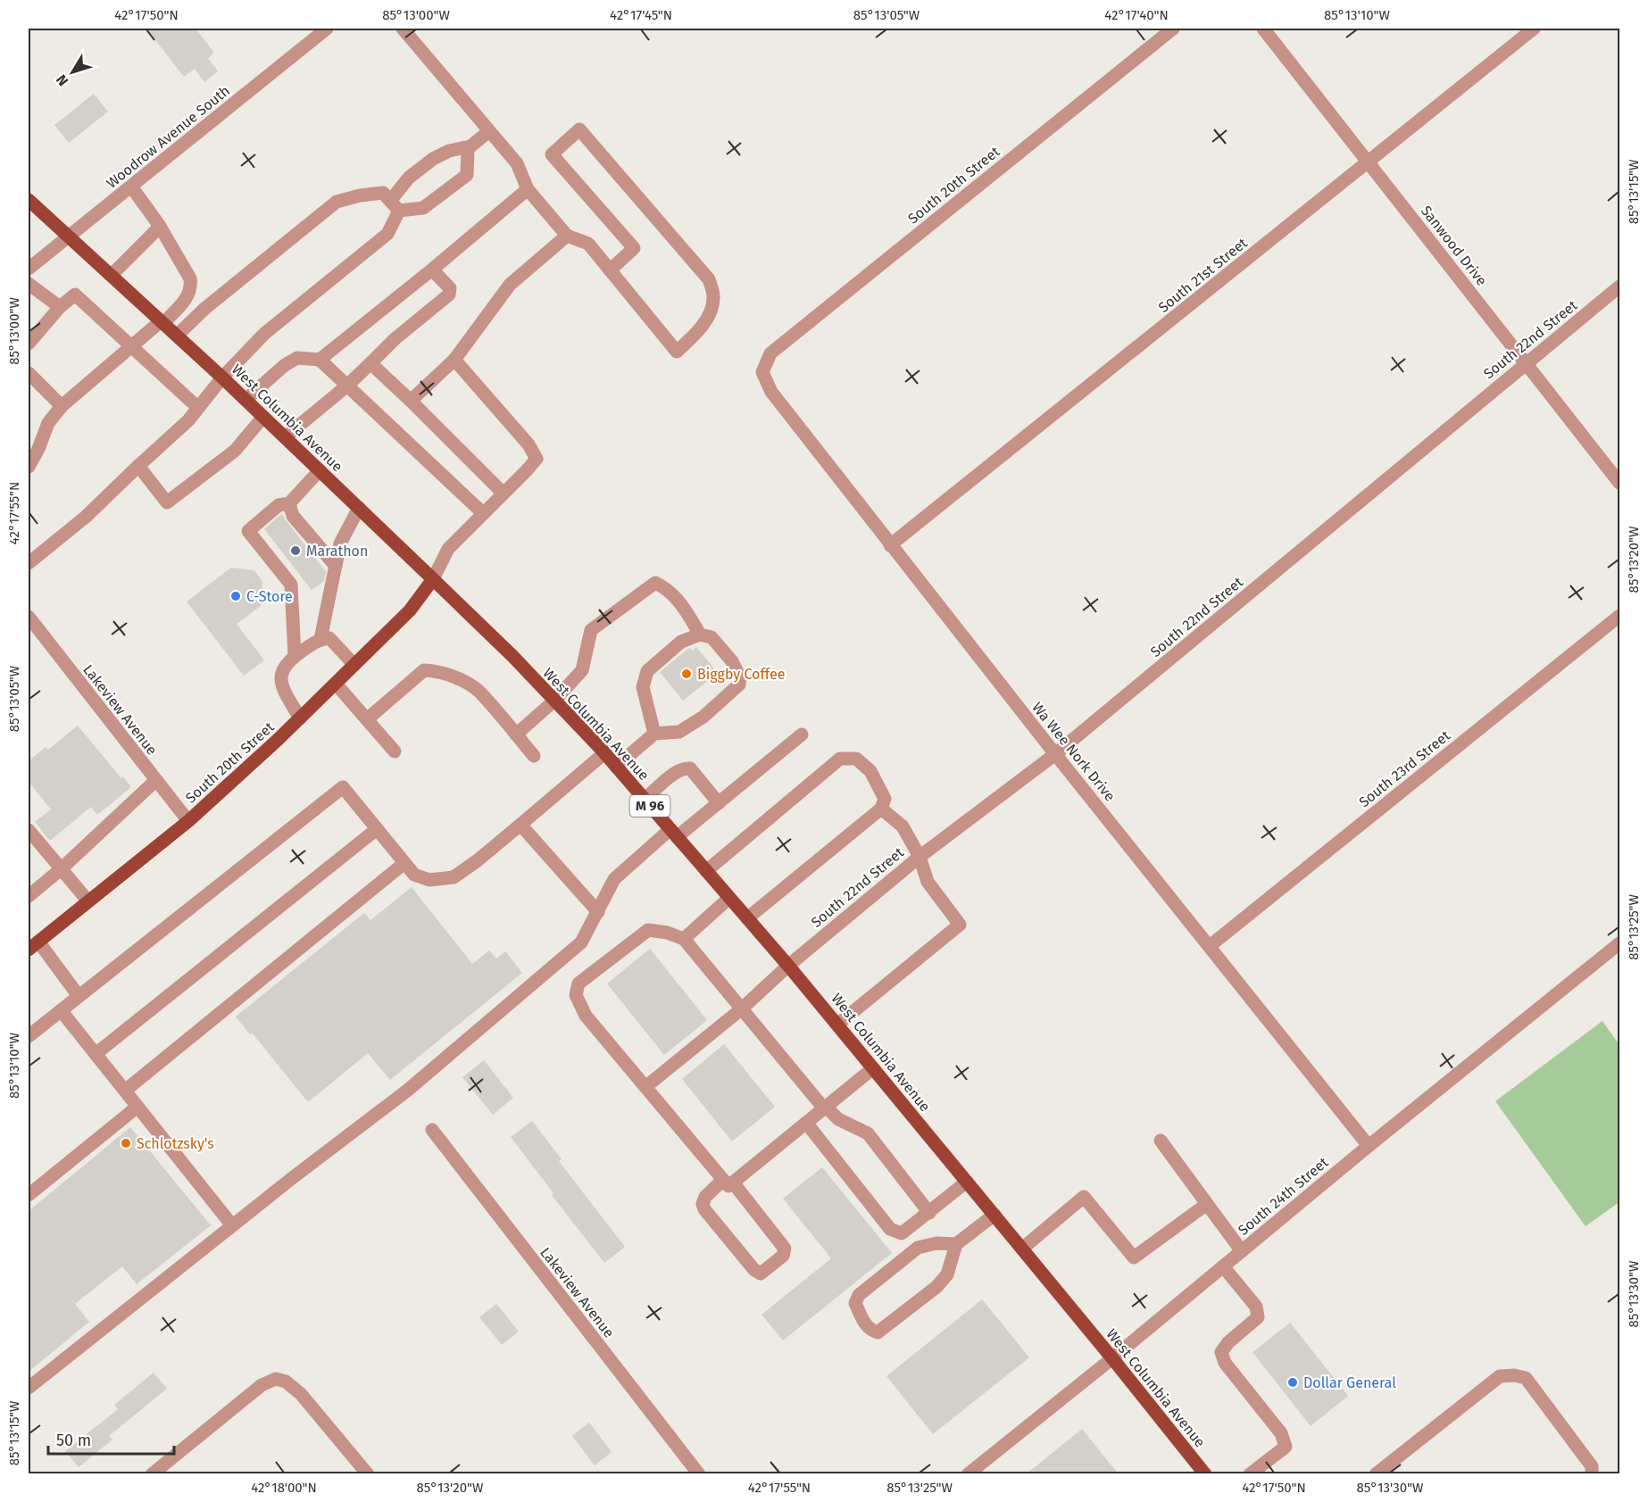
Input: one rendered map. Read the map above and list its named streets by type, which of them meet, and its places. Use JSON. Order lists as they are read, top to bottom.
{
  "streets": {
    "main road": ["South 20th Street", "West Columbia Avenue", "M 96"],
    "street": [
      "Woodrow Avenue South",
      "Sanwood Drive",
      "South 21st Street",
      "South 22nd Street",
      "Lakeview Avenue",
      "Wa Wee Nork Drive",
      "South 23rd Street",
      "South 24th Street"
    ]
  },
  "crossings": [
    ["Woodrow Avenue South", "West Columbia Avenue"],
    ["South 20th Street", "West Columbia Avenue"],
    ["South 20th Street", "Lakeview Avenue"],
    ["South 20th Street", "Wa Wee Nork Drive"],
    ["Sanwood Drive", "South 21st Street"],
    ["Sanwood Drive", "South 22nd Street"],
    ["South 21st Street", "Wa Wee Nork Drive"],
    ["South 22nd Street", "West Columbia Avenue"],
    ["South 22nd Street", "Wa Wee Nork Drive"],
    ["West Columbia Avenue", "South 24th Street"],
    ["Wa Wee Nork Drive", "South 23rd Street"],
    ["Wa Wee Nork Drive", "South 24th Street"]
  ],
  "places": [
    "Marathon",
    "C-Store",
    "Biggby Coffee",
    "Schlotzsky's",
    "Dollar General"
  ],
  "scale_bar": "50 m",
  "north": "bottom left",
  "coordinates": [
    "42°17'50\"N",
    "85°13'00\"W",
    "42°17'45\"N",
    "85°13'05\"W",
    "42°17'40\"N",
    "85°13'10\"W",
    "85°13'15\"W",
    "42°17'55\"N",
    "85°13'20\"W",
    "85°13'25\"W",
    "85°13'30\"W",
    "42°18'00\"N"
  ]
}
